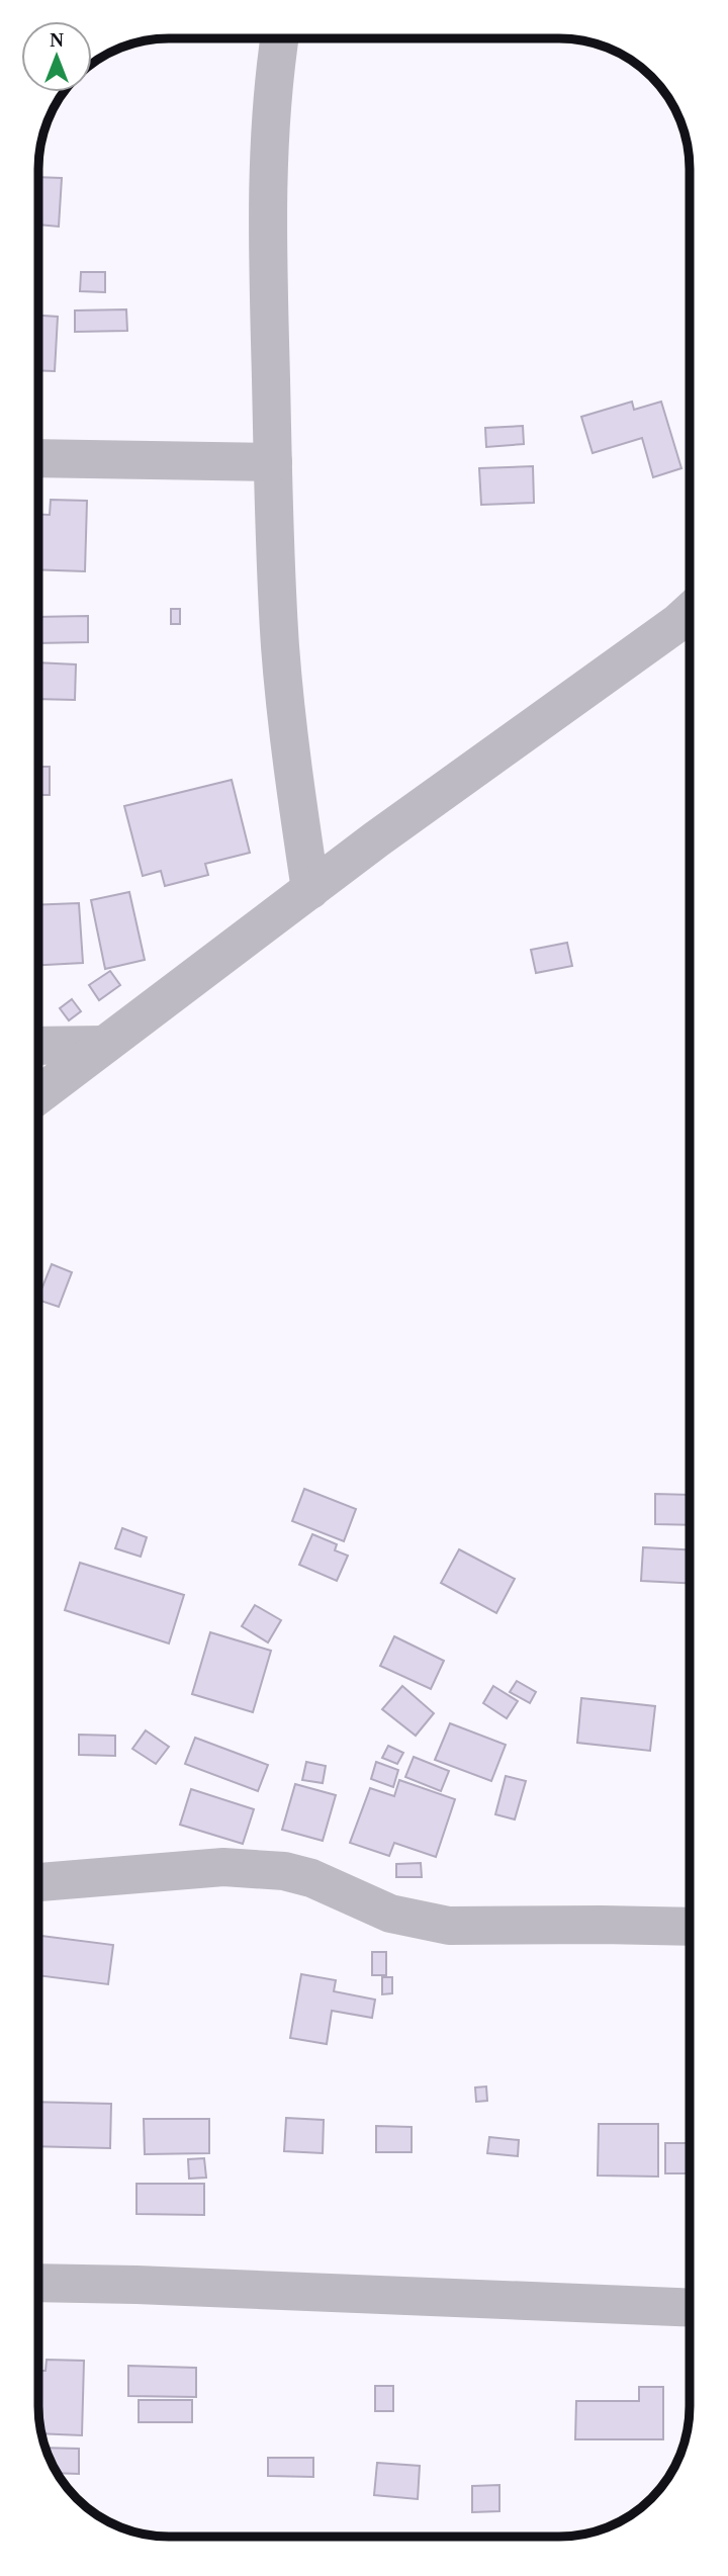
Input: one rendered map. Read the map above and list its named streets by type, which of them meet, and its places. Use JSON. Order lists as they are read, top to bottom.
{
  "north": "top"
}
